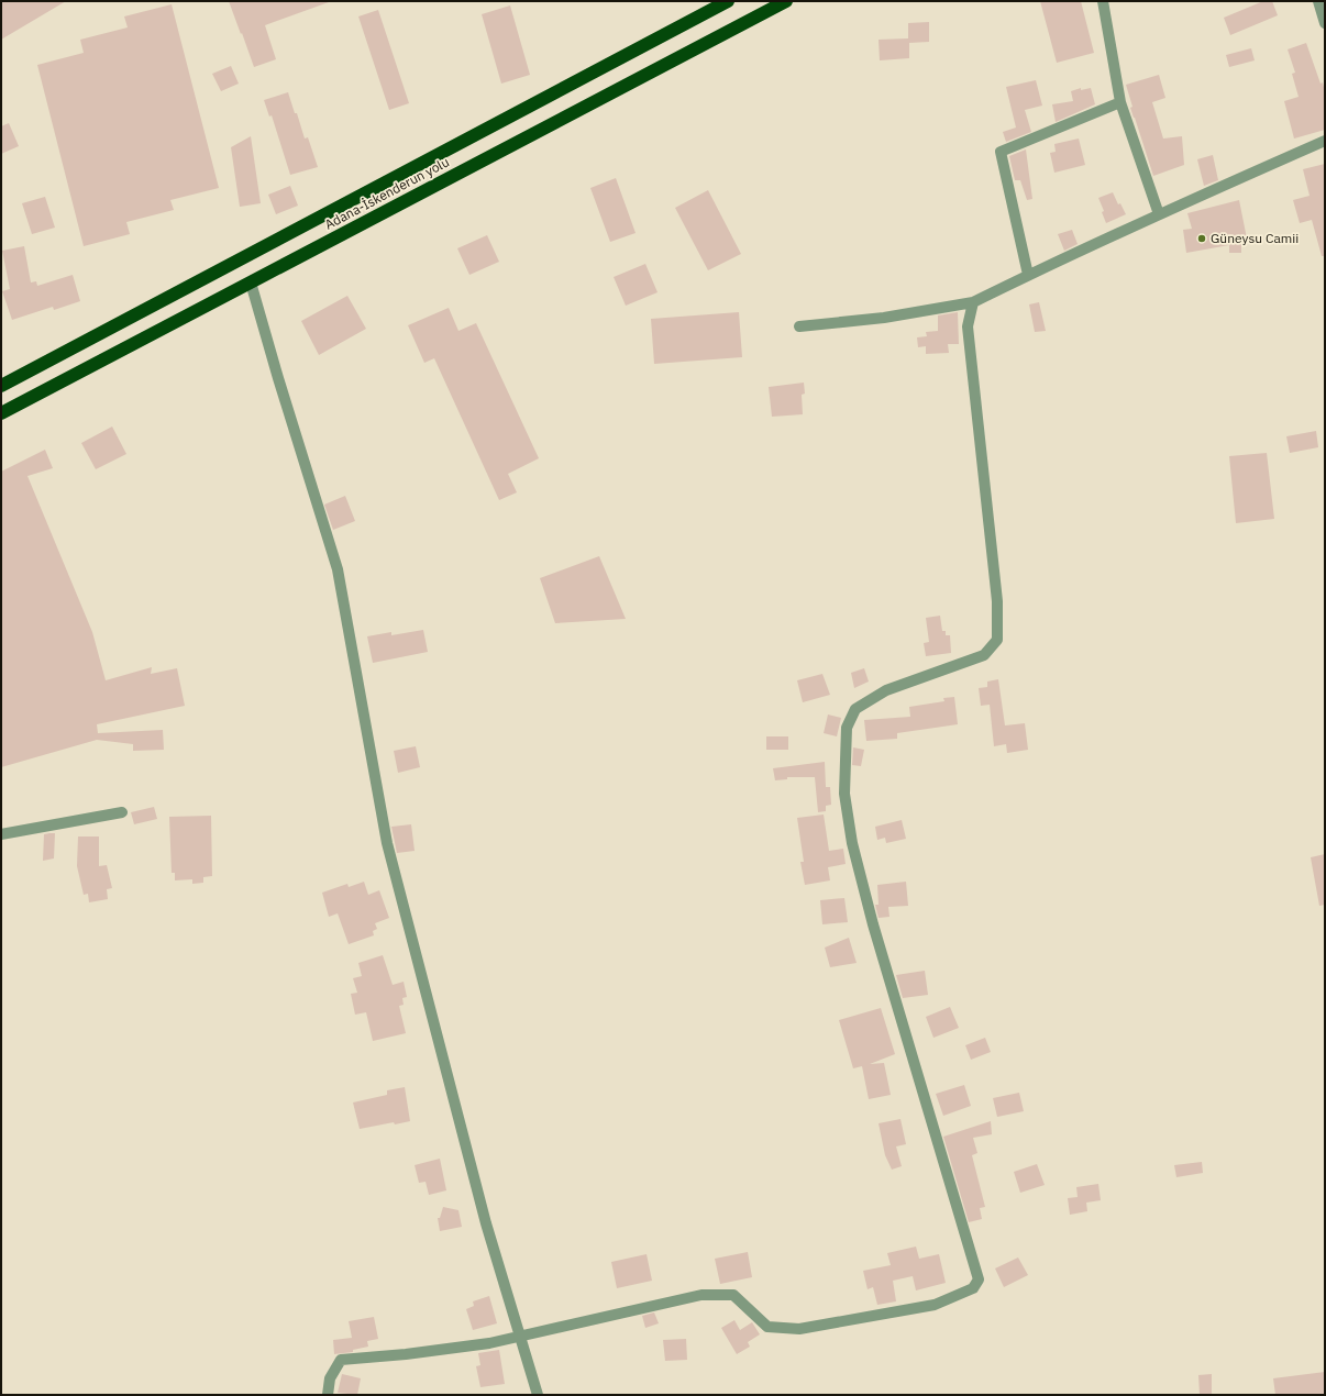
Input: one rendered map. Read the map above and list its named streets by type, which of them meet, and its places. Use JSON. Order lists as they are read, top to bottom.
{
  "streets": {
    "highway": ["Adana-İskenderun yolu"]
  },
  "places": ["Güneysu Camii"]
}
